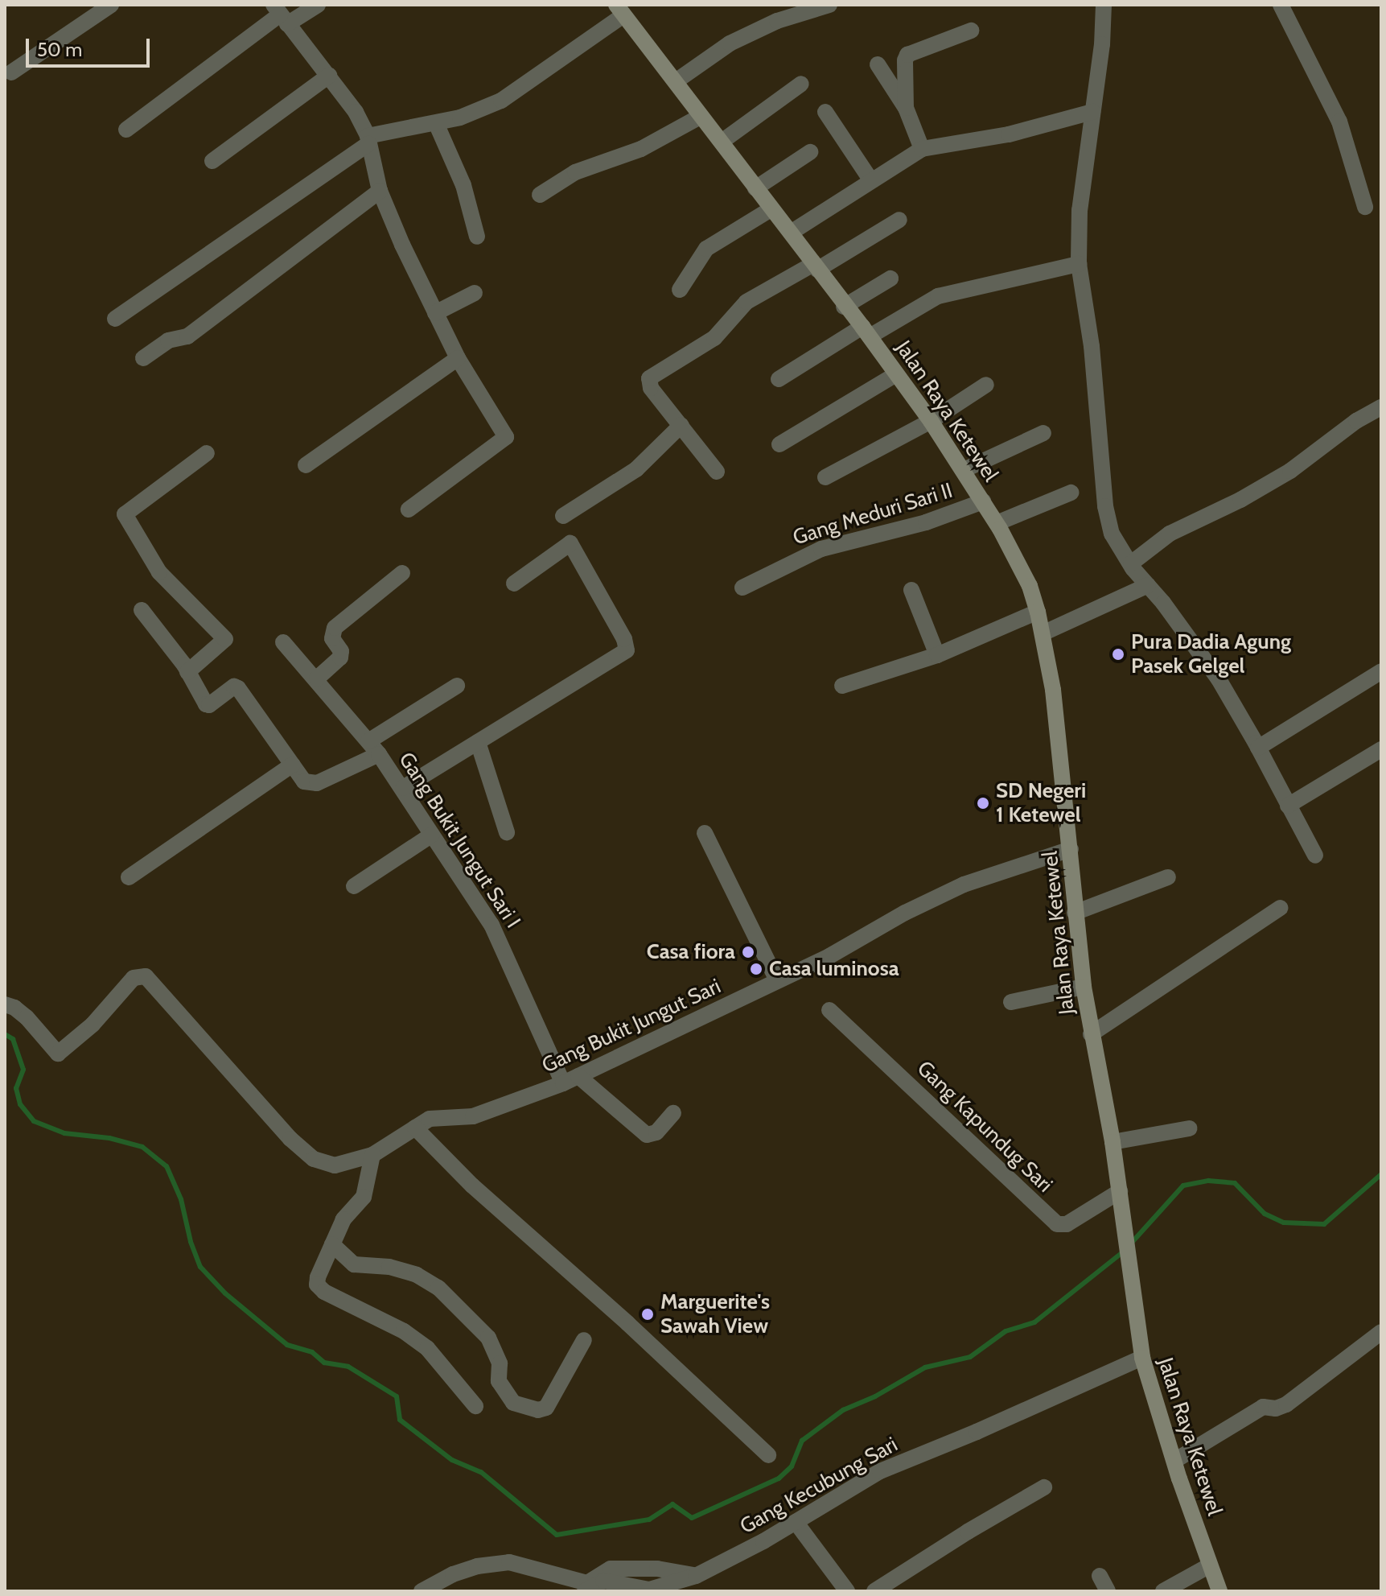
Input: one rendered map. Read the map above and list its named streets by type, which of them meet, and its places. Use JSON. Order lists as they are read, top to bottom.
{
  "streets": {
    "main road": ["Jalan Raya Ketewel"],
    "street": [
      "Gang Meduri Sari II",
      "Gang Bukit Jungut Sari I",
      "Gang Bukit Jungut Sari",
      "Gang Kapundug Sari",
      "Gang Kecubung Sari"
    ]
  },
  "crossings": [
    ["Jalan Raya Ketewel", "Gang Meduri Sari II"],
    ["Jalan Raya Ketewel", "Gang Bukit Jungut Sari"],
    ["Jalan Raya Ketewel", "Gang Kapundug Sari"],
    ["Jalan Raya Ketewel", "Gang Kecubung Sari"],
    ["Gang Bukit Jungut Sari I", "Gang Bukit Jungut Sari"]
  ],
  "places": [
    "Pura Dadia Agung Pasek Gelgel",
    "SD Negeri 1 Ketewel",
    "Casa fiora",
    "Casa luminosa",
    "Marguerite's Sawah View"
  ],
  "scale_bar": "50 m"
}
